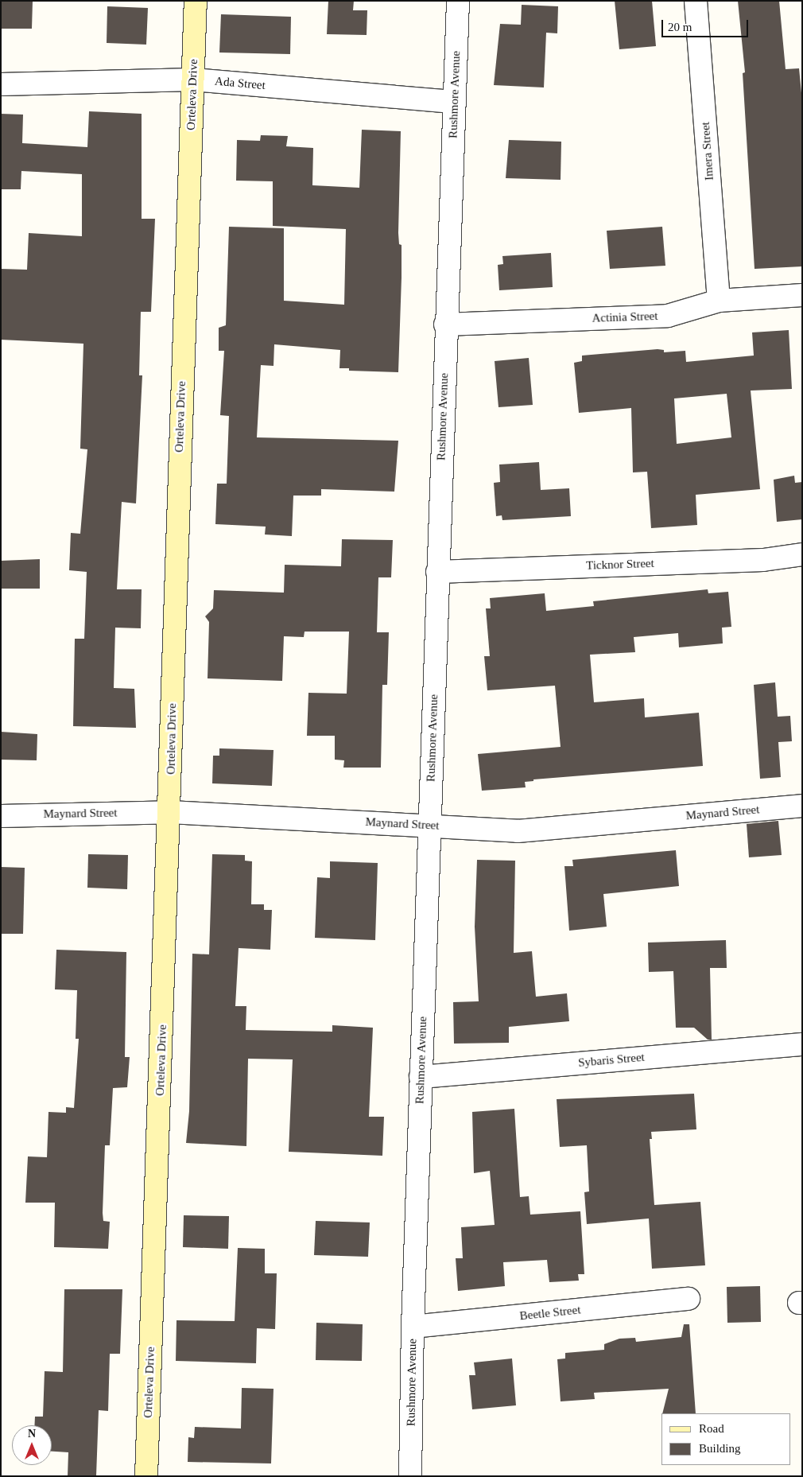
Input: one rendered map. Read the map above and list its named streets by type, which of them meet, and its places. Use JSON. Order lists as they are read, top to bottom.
{
  "streets": {
    "street": [
      "Ada Street",
      "Orteleva Drive",
      "Rushmore Avenue",
      "Imera Street",
      "Actinia Street",
      "Ticknor Street",
      "Maynard Street",
      "Sybaris Street",
      "Beetle Street"
    ]
  },
  "crossings": [
    ["Ada Street", "Orteleva Drive"],
    ["Ada Street", "Rushmore Avenue"],
    ["Orteleva Drive", "Maynard Street"],
    ["Rushmore Avenue", "Actinia Street"],
    ["Rushmore Avenue", "Ticknor Street"],
    ["Rushmore Avenue", "Maynard Street"],
    ["Rushmore Avenue", "Sybaris Street"],
    ["Rushmore Avenue", "Beetle Street"],
    ["Imera Street", "Actinia Street"]
  ],
  "legend": ["Road", "Building"],
  "scale_bar": "20 m",
  "north": "top"
}
